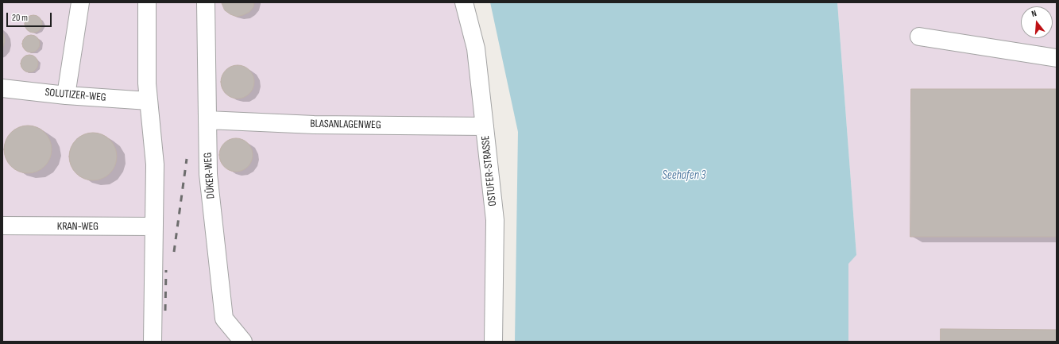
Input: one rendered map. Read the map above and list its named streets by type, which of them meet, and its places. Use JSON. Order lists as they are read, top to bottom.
{
  "streets": {
    "lane": [
      "SOLUTIZER-WEG",
      "BLASANLAGENWEG",
      "OSTUFER-STRASSE",
      "DÜKER-WEG",
      "KRAN-WEG"
    ]
  },
  "crossings": [
    ["BLASANLAGENWEG", "OSTUFER-STRASSE"],
    ["BLASANLAGENWEG", "DÜKER-WEG"]
  ],
  "water": ["Seehafen 3"],
  "scale_bar": "20 m",
  "north": "top"
}
